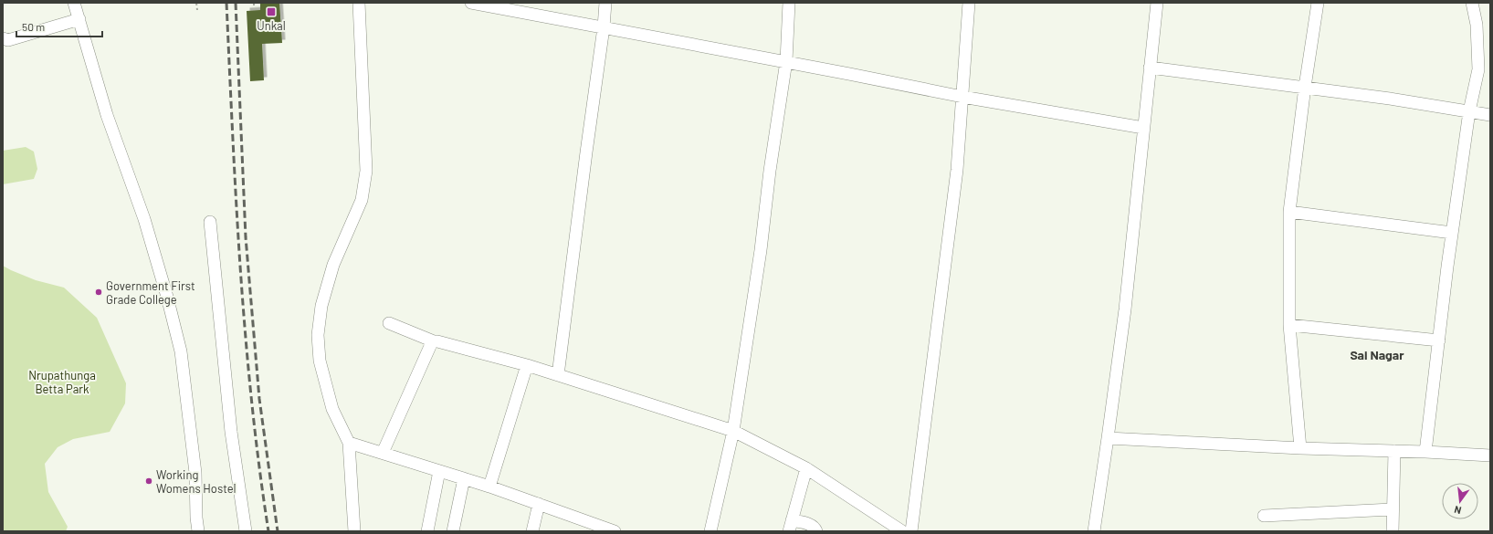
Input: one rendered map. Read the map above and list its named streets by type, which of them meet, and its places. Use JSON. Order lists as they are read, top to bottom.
{
  "districts": ["Sai Nagar"],
  "parks": ["Nrupathunga Betta Park"],
  "places": {
    "transit": ["Unkal"],
    "other": ["Government First Grade College", "Working Womens Hostel"]
  },
  "scale_bar": "50 m",
  "north": "bottom"
}
